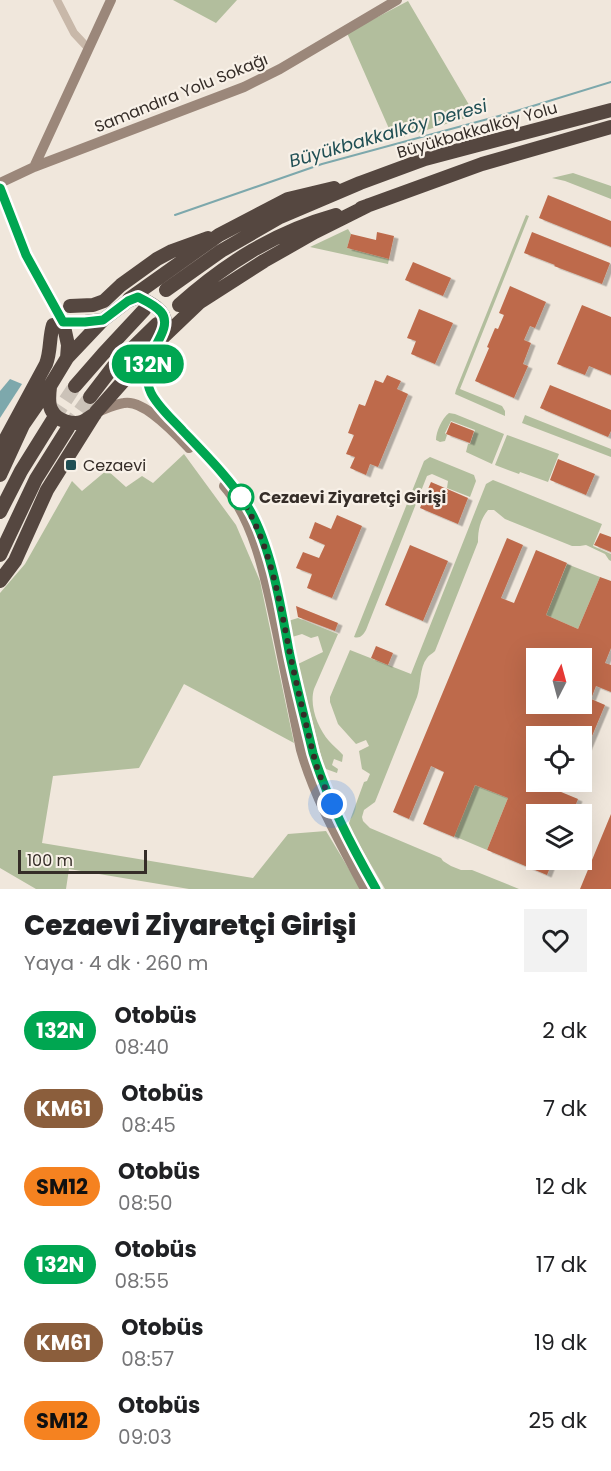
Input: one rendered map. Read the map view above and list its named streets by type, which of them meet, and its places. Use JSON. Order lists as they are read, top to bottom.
{
  "streets": {
    "highway": ["Büyükbakkalköy Yolu"],
    "main road": ["Samandıra Yolu Sokağı"]
  },
  "water": ["Büyükbakkalköy Deresi"],
  "places": {
    "transit": ["Cezaevi"],
    "other": ["Cezaevi Ziyaretçi Girişi"]
  },
  "lines": ["bus line 132N"],
  "scale_bar": "100 m",
  "north": "top",
  "page": {
    "on_map": "132N",
    "scale": "100 m",
    "heading": ["Cezaevi Ziyaretçi Girişi", "Yaya · 4 dk · 260 m"],
    "list": [
      {
        "mark": "132N",
        "name": "Otobüs",
        "note": "08:40",
        "value": "2 dk"
      },
      {
        "mark": "KM61",
        "name": "Otobüs",
        "note": "08:45",
        "value": "7 dk"
      },
      {
        "mark": "SM12",
        "name": "Otobüs",
        "note": "08:50",
        "value": "12 dk"
      },
      {
        "mark": "132N",
        "name": "Otobüs",
        "note": "08:55",
        "value": "17 dk"
      },
      {
        "mark": "KM61",
        "name": "Otobüs",
        "note": "08:57",
        "value": "19 dk"
      },
      {
        "mark": "SM12",
        "name": "Otobüs",
        "note": "09:03",
        "value": "25 dk"
      }
    ]
  }
}
